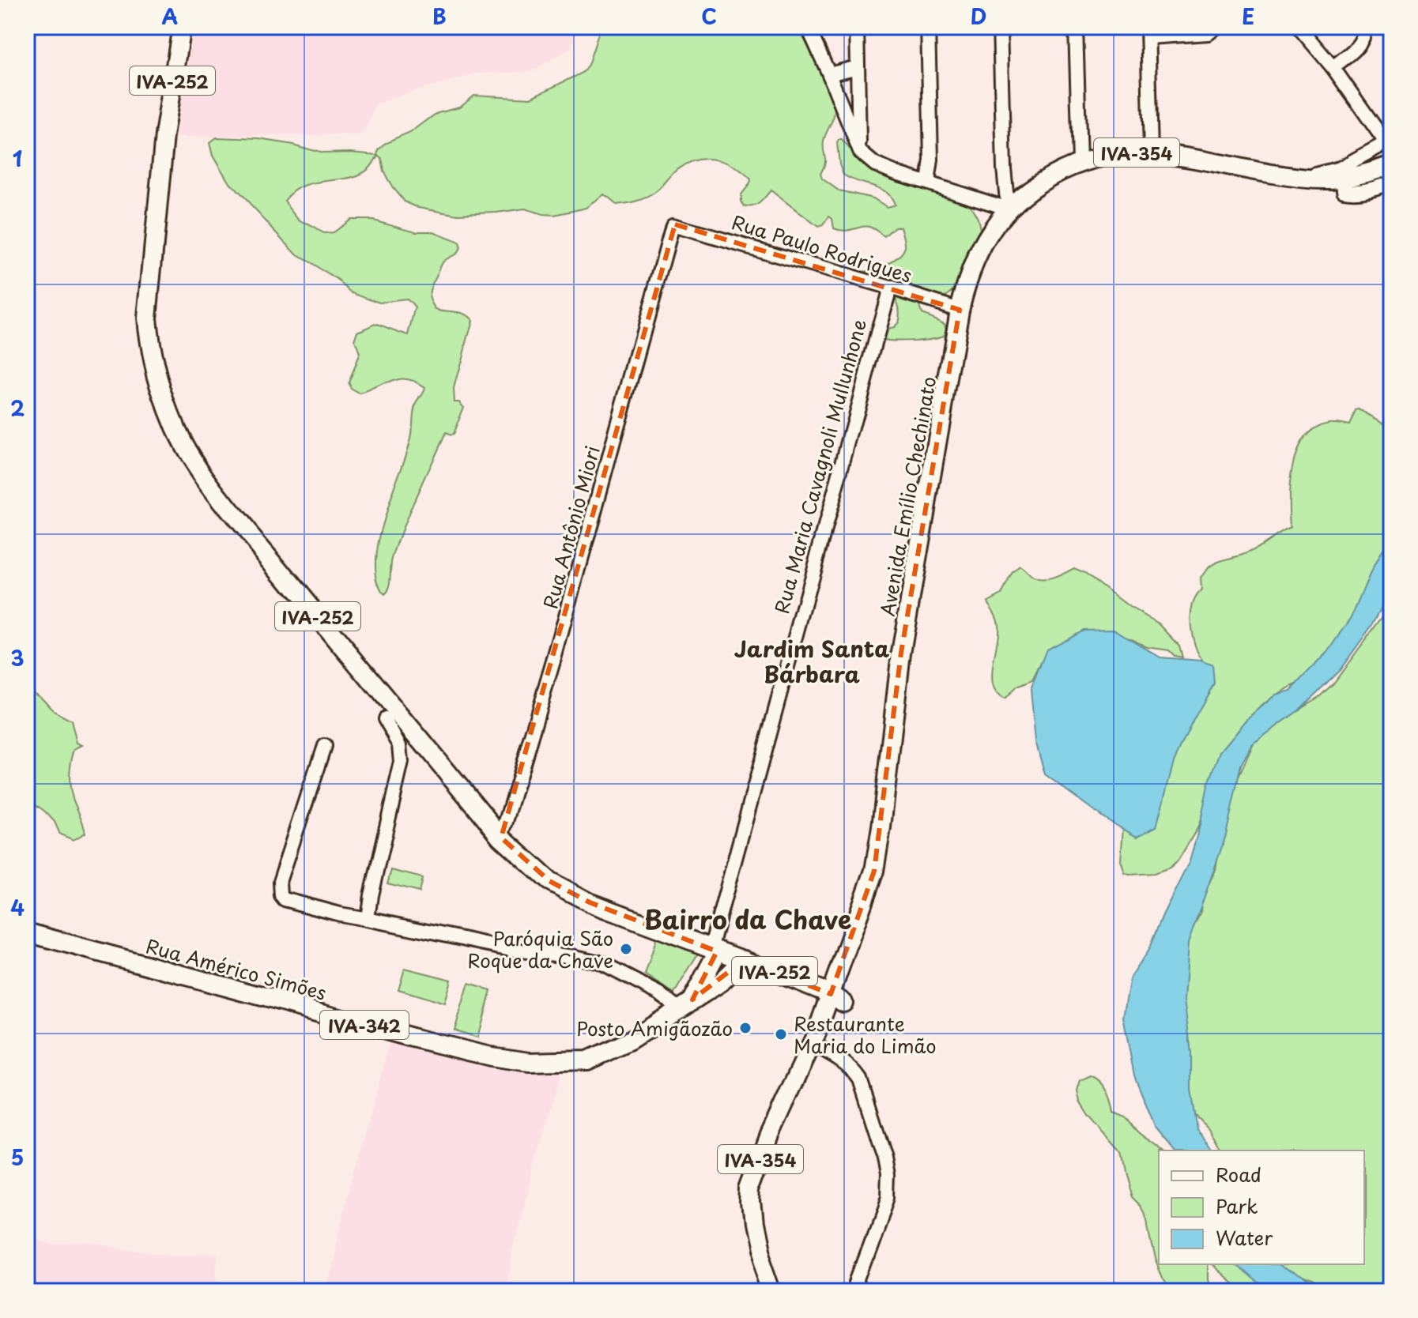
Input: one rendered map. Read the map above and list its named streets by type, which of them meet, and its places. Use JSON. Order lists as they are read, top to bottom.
{
  "streets": {
    "main road": [
      "IVA-252",
      "IVA-354",
      "Rua Maria Cavagnoli Mullunhone",
      "Avenida Emílio Chechinato",
      "Rua Américo Simões",
      "IVA-342"
    ],
    "street": ["Rua Paulo Rodrigues", "Rua Antônio Miori"]
  },
  "crossings": [
    ["IVA-252", "Rua Maria Cavagnoli Mullunhone"],
    ["IVA-252", "Avenida Emílio Chechinato"],
    ["IVA-252", "Rua Antônio Miori"],
    ["IVA-252", "Rua Américo Simões"],
    ["IVA-354", "Avenida Emílio Chechinato"],
    ["Rua Paulo Rodrigues", "Rua Maria Cavagnoli Mullunhone"],
    ["Rua Paulo Rodrigues", "Avenida Emílio Chechinato"],
    ["Rua Paulo Rodrigues", "Rua Antônio Miori"],
    ["Rua Maria Cavagnoli Mullunhone", "Rua Américo Simões"]
  ],
  "districts": ["Jardim Santa Bárbara", "Bairro da Chave"],
  "places": ["Paróquia São Roque da Chave", "Posto Amigãozão", "Restaurante Maria do Limão"],
  "legend": ["Road", "Park", "Water"],
  "grid": {
    "columns": [
      "A",
      "B",
      "C",
      "D",
      "E"
    ],
    "rows": [
      "1",
      "2",
      "3",
      "4",
      "5"
    ]
  }
}
